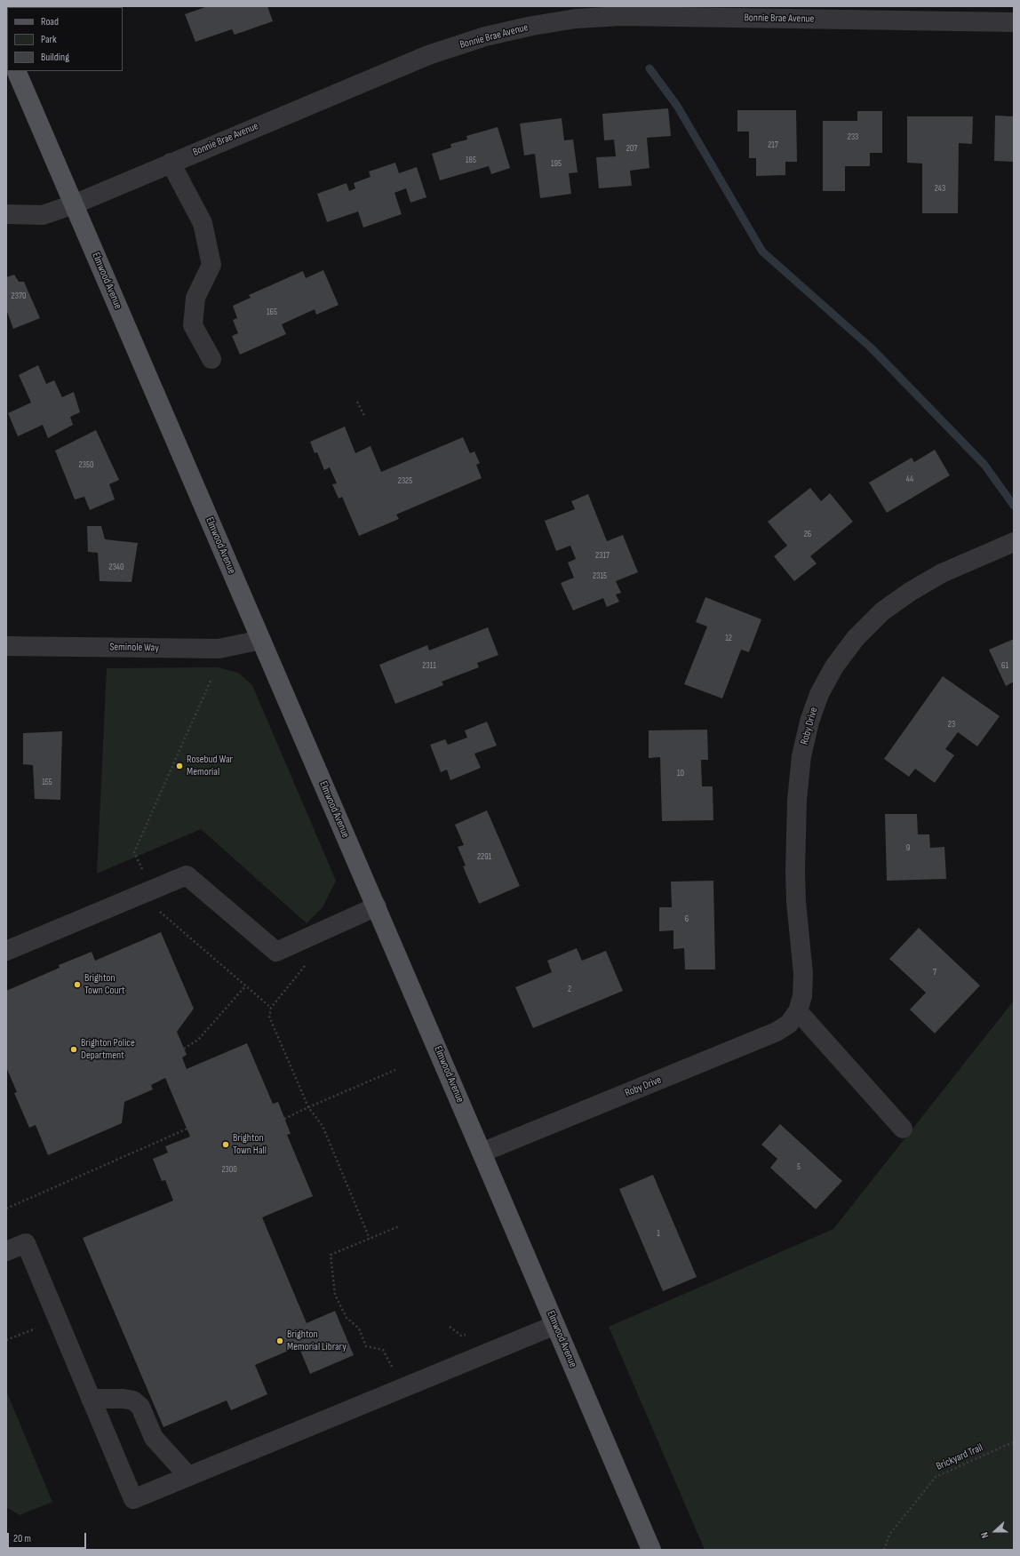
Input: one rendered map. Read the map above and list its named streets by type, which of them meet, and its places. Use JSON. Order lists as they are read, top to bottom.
{
  "streets": {
    "main road": ["Elmwood Avenue"],
    "street": ["Bonnie Brae Avenue", "Seminole Way", "Roby Drive"],
    "path": ["Brickyard Trail"]
  },
  "crossings": [
    ["Bonnie Brae Avenue", "Elmwood Avenue"],
    ["Elmwood Avenue", "Seminole Way"],
    ["Elmwood Avenue", "Roby Drive"]
  ],
  "places": [
    "Rosebud War Memorial",
    "Brighton Town Court",
    "Brighton Police Department",
    "Brighton Town Hall",
    "Brighton Memorial Library"
  ],
  "house_numbers": [
    "233",
    "217",
    "207",
    "185",
    "195",
    "243",
    "2370",
    "165",
    "2350",
    "44",
    "2325",
    "26",
    "2317",
    "2340",
    "2315",
    "12",
    "2311",
    "61",
    "23",
    "10",
    "155",
    "9",
    "2291",
    "6",
    "7",
    "2",
    "5",
    "2300",
    "1"
  ],
  "legend": ["Road", "Park", "Building"],
  "scale_bar": "20 m",
  "north": "left"
}
